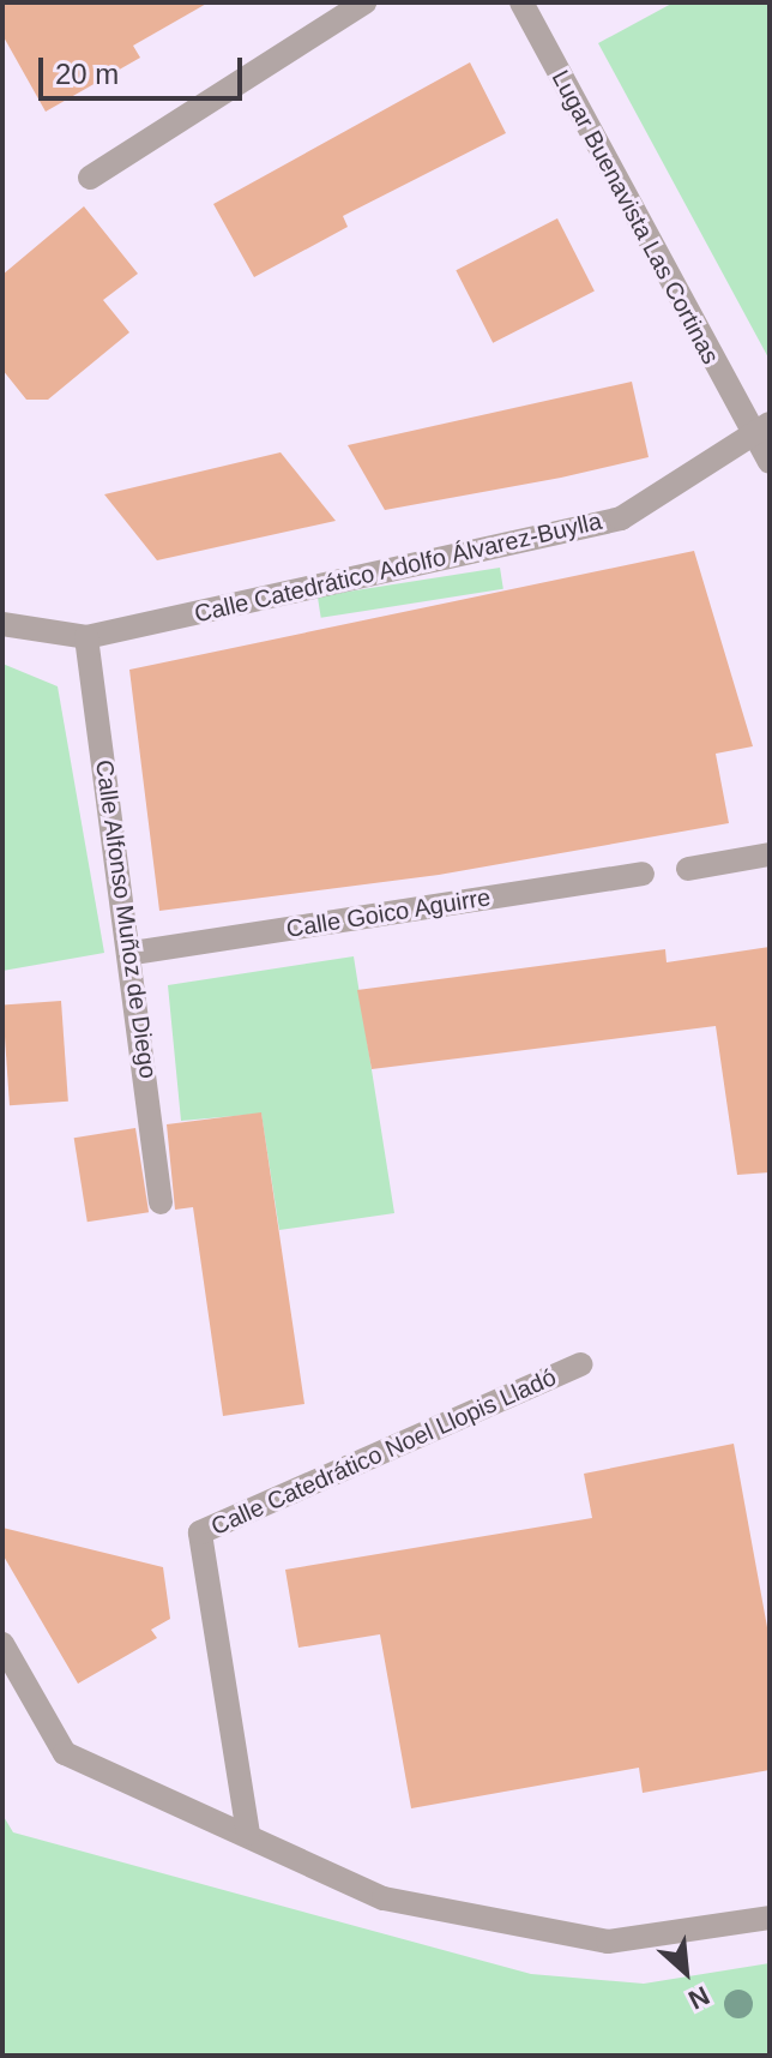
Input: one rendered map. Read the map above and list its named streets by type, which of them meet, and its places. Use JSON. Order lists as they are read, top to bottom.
{
  "streets": {
    "street": [
      "Lugar Buenavista Las Cortinas",
      "Calle Catedrático Adolfo Álvarez-Buylla",
      "Calle Goico Aguirre",
      "Calle Alfonso Muñoz de Diego",
      "Calle Catedrático Noel Llopis Lladó"
    ]
  },
  "crossings": [
    ["Lugar Buenavista Las Cortinas", "Calle Catedrático Adolfo Álvarez-Buylla"],
    ["Calle Catedrático Adolfo Álvarez-Buylla", "Calle Alfonso Muñoz de Diego"],
    ["Calle Goico Aguirre", "Calle Alfonso Muñoz de Diego"]
  ],
  "scale_bar": "20 m",
  "north": "bottom right"
}
